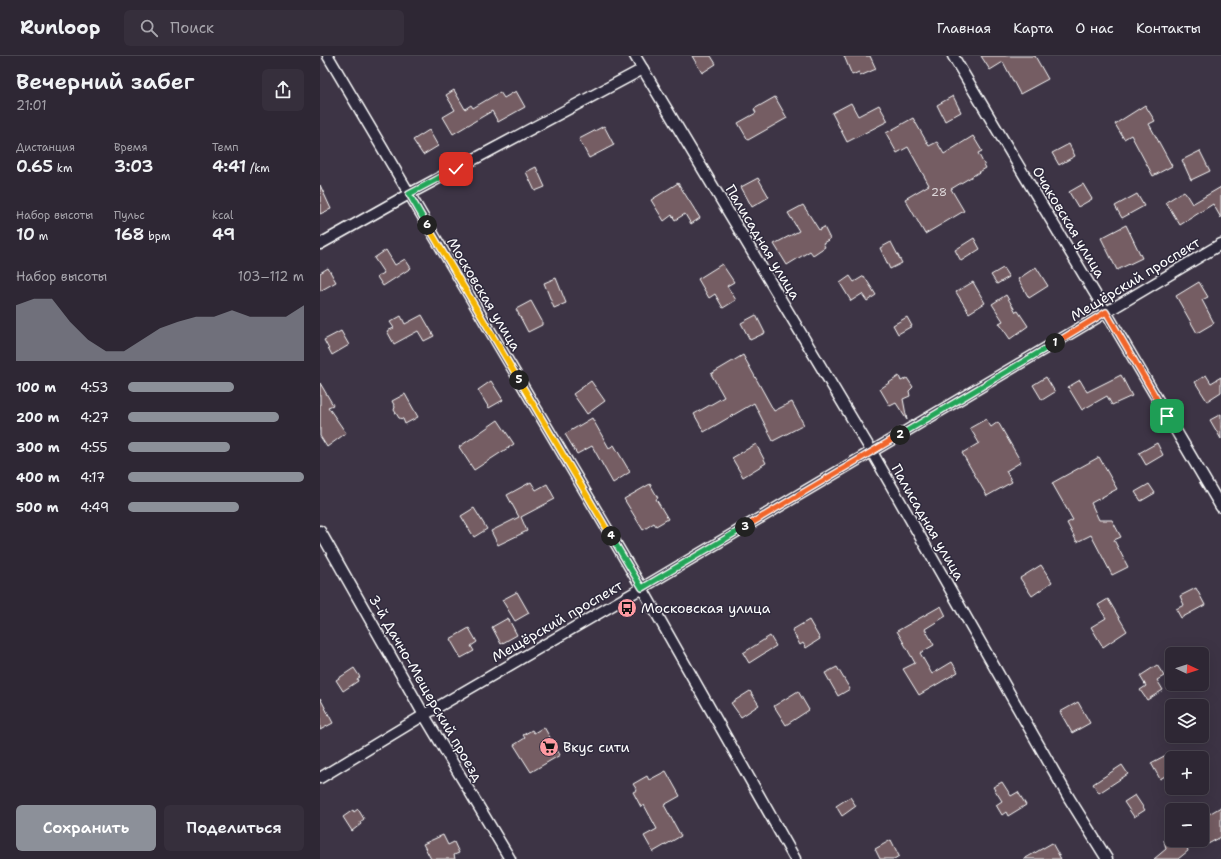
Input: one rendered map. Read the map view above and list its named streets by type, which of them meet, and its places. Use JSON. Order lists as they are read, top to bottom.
{
  "streets": {
    "street": [
      "Очаковская улица",
      "Палисадная улица",
      "Мещёрский проспект",
      "Московская улица",
      "3-й Дачно-Мещерский проезд"
    ]
  },
  "crossings": [
    ["Очаковская улица", "Мещёрский проспект"],
    ["Палисадная улица", "Мещёрский проспект"],
    ["Мещёрский проспект", "Московская улица"],
    ["Мещёрский проспект", "3-й Дачно-Мещерский проезд"]
  ],
  "places": {
    "bus stop": ["Московская улица"],
    "supermarket": ["Вкус сити"]
  },
  "house_numbers": ["28"],
  "north": "right",
  "page": {
    "header": "Runloop",
    "search": "Поиск",
    "nav": [
      "Главная",
      "Карта",
      "О нас",
      "Контакты"
    ],
    "heading": ["Вечерний забег", "21:01"],
    "stats": [
      ["Дистанция", "0.65 km"],
      ["Время", "3:03"],
      ["Темп", "4:41 /km"],
      ["Набор высоты", "10 m"],
      ["Пульс", "168 bpm"],
      ["kcal", "49"]
    ],
    "pins": [
      "6",
      "1",
      "5",
      "2",
      "3",
      "4"
    ],
    "chart": ["Набор высоты", "103–112 m"],
    "list": [
      {
        "name": "100 m",
        "note": "4:53"
      },
      {
        "name": "200 m",
        "note": "4:27"
      },
      {
        "name": "300 m",
        "note": "4:55"
      },
      {
        "name": "400 m",
        "note": "4:17"
      },
      {
        "name": "500 m",
        "note": "4:49"
      }
    ],
    "map_buttons": ["+", "−"],
    "buttons": ["Сохранить", "Поделиться"]
  }
}
